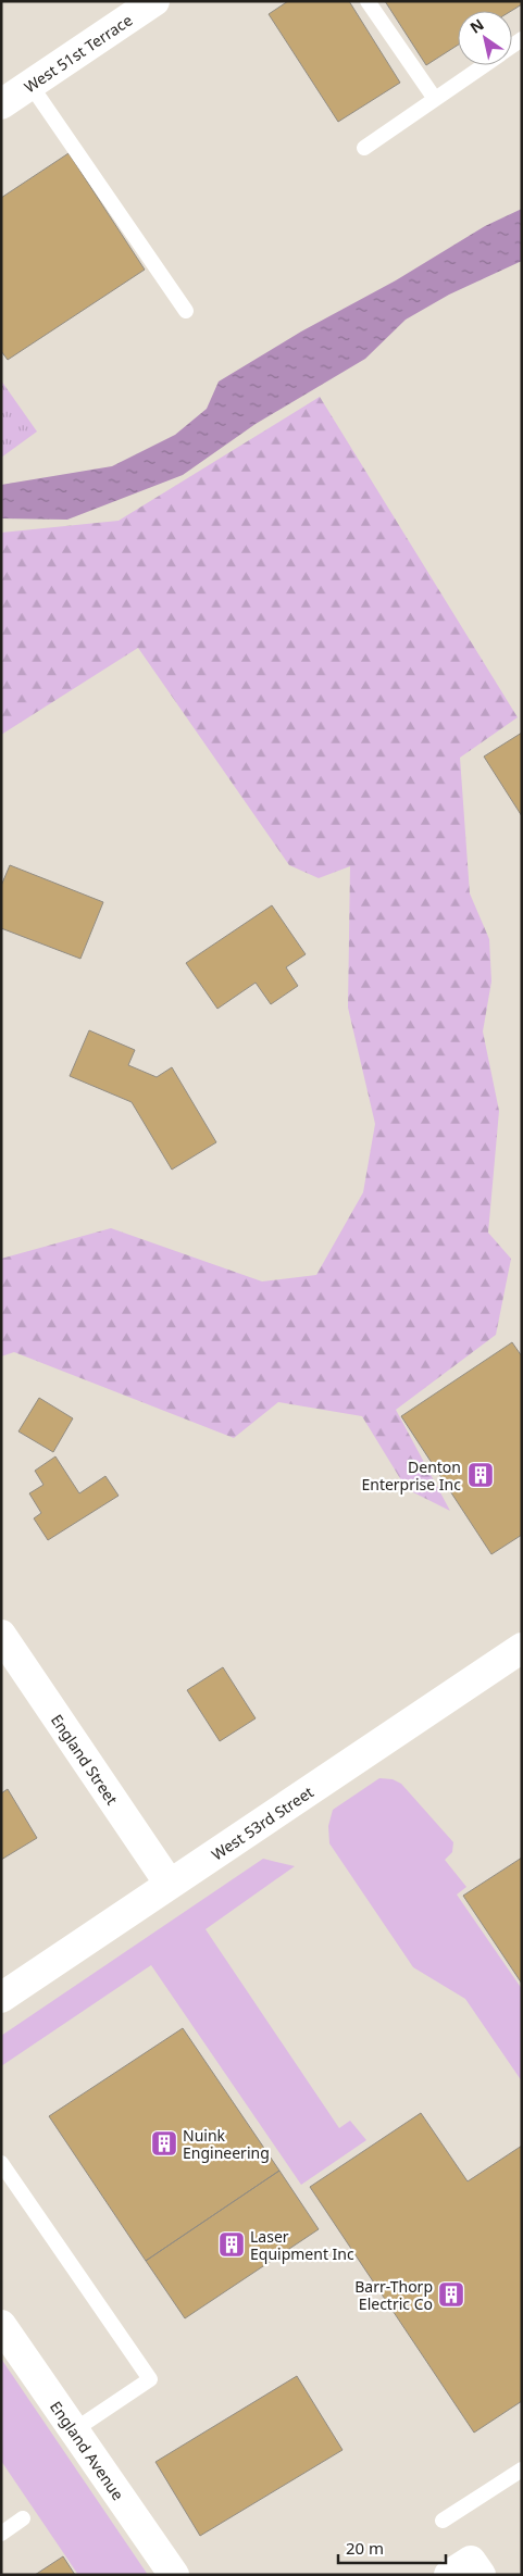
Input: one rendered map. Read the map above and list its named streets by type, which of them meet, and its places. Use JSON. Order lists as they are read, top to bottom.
{
  "streets": {
    "street": [
      "West 51st Terrace",
      "England Street",
      "West 53rd Street",
      "England Avenue"
    ]
  },
  "crossings": [
    ["England Street", "West 53rd Street"]
  ],
  "places": {
    "building": [
      "Denton Enterprise Inc",
      "Nuink Engineering",
      "Laser Equipment Inc",
      "Barr-Thorp Electric Co"
    ]
  },
  "scale_bar": "20 m",
  "north": "top left"
}
